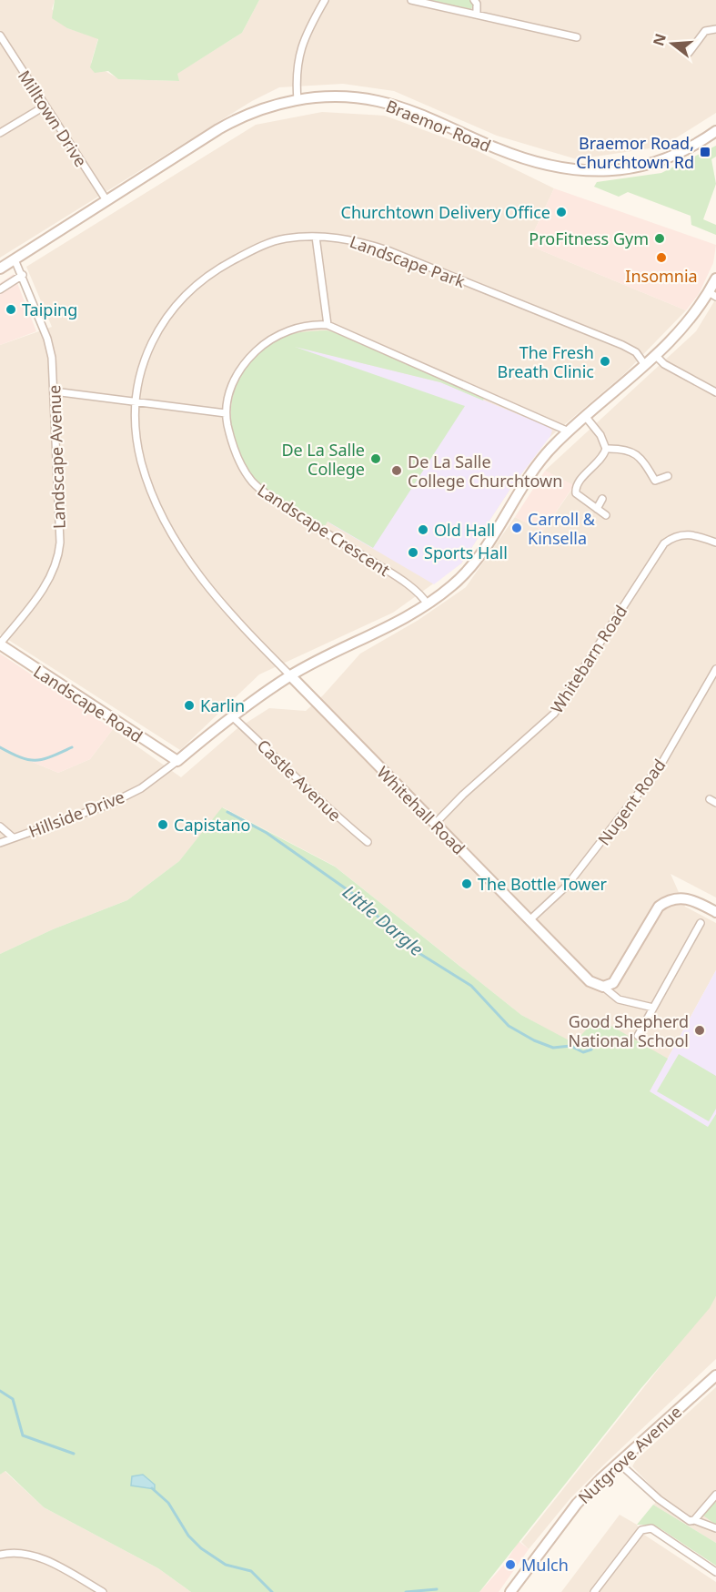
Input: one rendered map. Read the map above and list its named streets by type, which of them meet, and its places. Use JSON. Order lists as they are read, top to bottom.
{
  "streets": {
    "street": [
      "Milltown Drive",
      "Braemor Road",
      "Landscape Park",
      "Landscape Avenue",
      "Landscape Crescent",
      "Whitebarn Road",
      "Landscape Road",
      "Castle Avenue",
      "Nugent Road",
      "Whitehall Road",
      "Hillside Drive",
      "Nutgrove Avenue"
    ]
  },
  "crossings": [
    ["Milltown Drive", "Braemor Road"],
    ["Braemor Road", "Landscape Avenue"],
    ["Landscape Park", "Whitehall Road"],
    ["Landscape Avenue", "Landscape Road"],
    ["Whitebarn Road", "Whitehall Road"],
    ["Landscape Road", "Hillside Drive"],
    ["Nugent Road", "Whitehall Road"]
  ],
  "water": ["Little Dargle"],
  "places": {
    "transit": ["Braemor Road, Churchtown Rd"],
    "other": [
      "Churchtown Delivery Office",
      "ProFitness Gym",
      "Insomnia",
      "Taiping",
      "The Fresh Breath Clinic",
      "De La Salle College",
      "De La Salle College Churchtown",
      "Carroll & Kinsella",
      "Old Hall",
      "Sports Hall",
      "Karlin",
      "Capistano",
      "The Bottle Tower",
      "Good Shepherd National School",
      "Mulch"
    ]
  },
  "north": "left"
}
